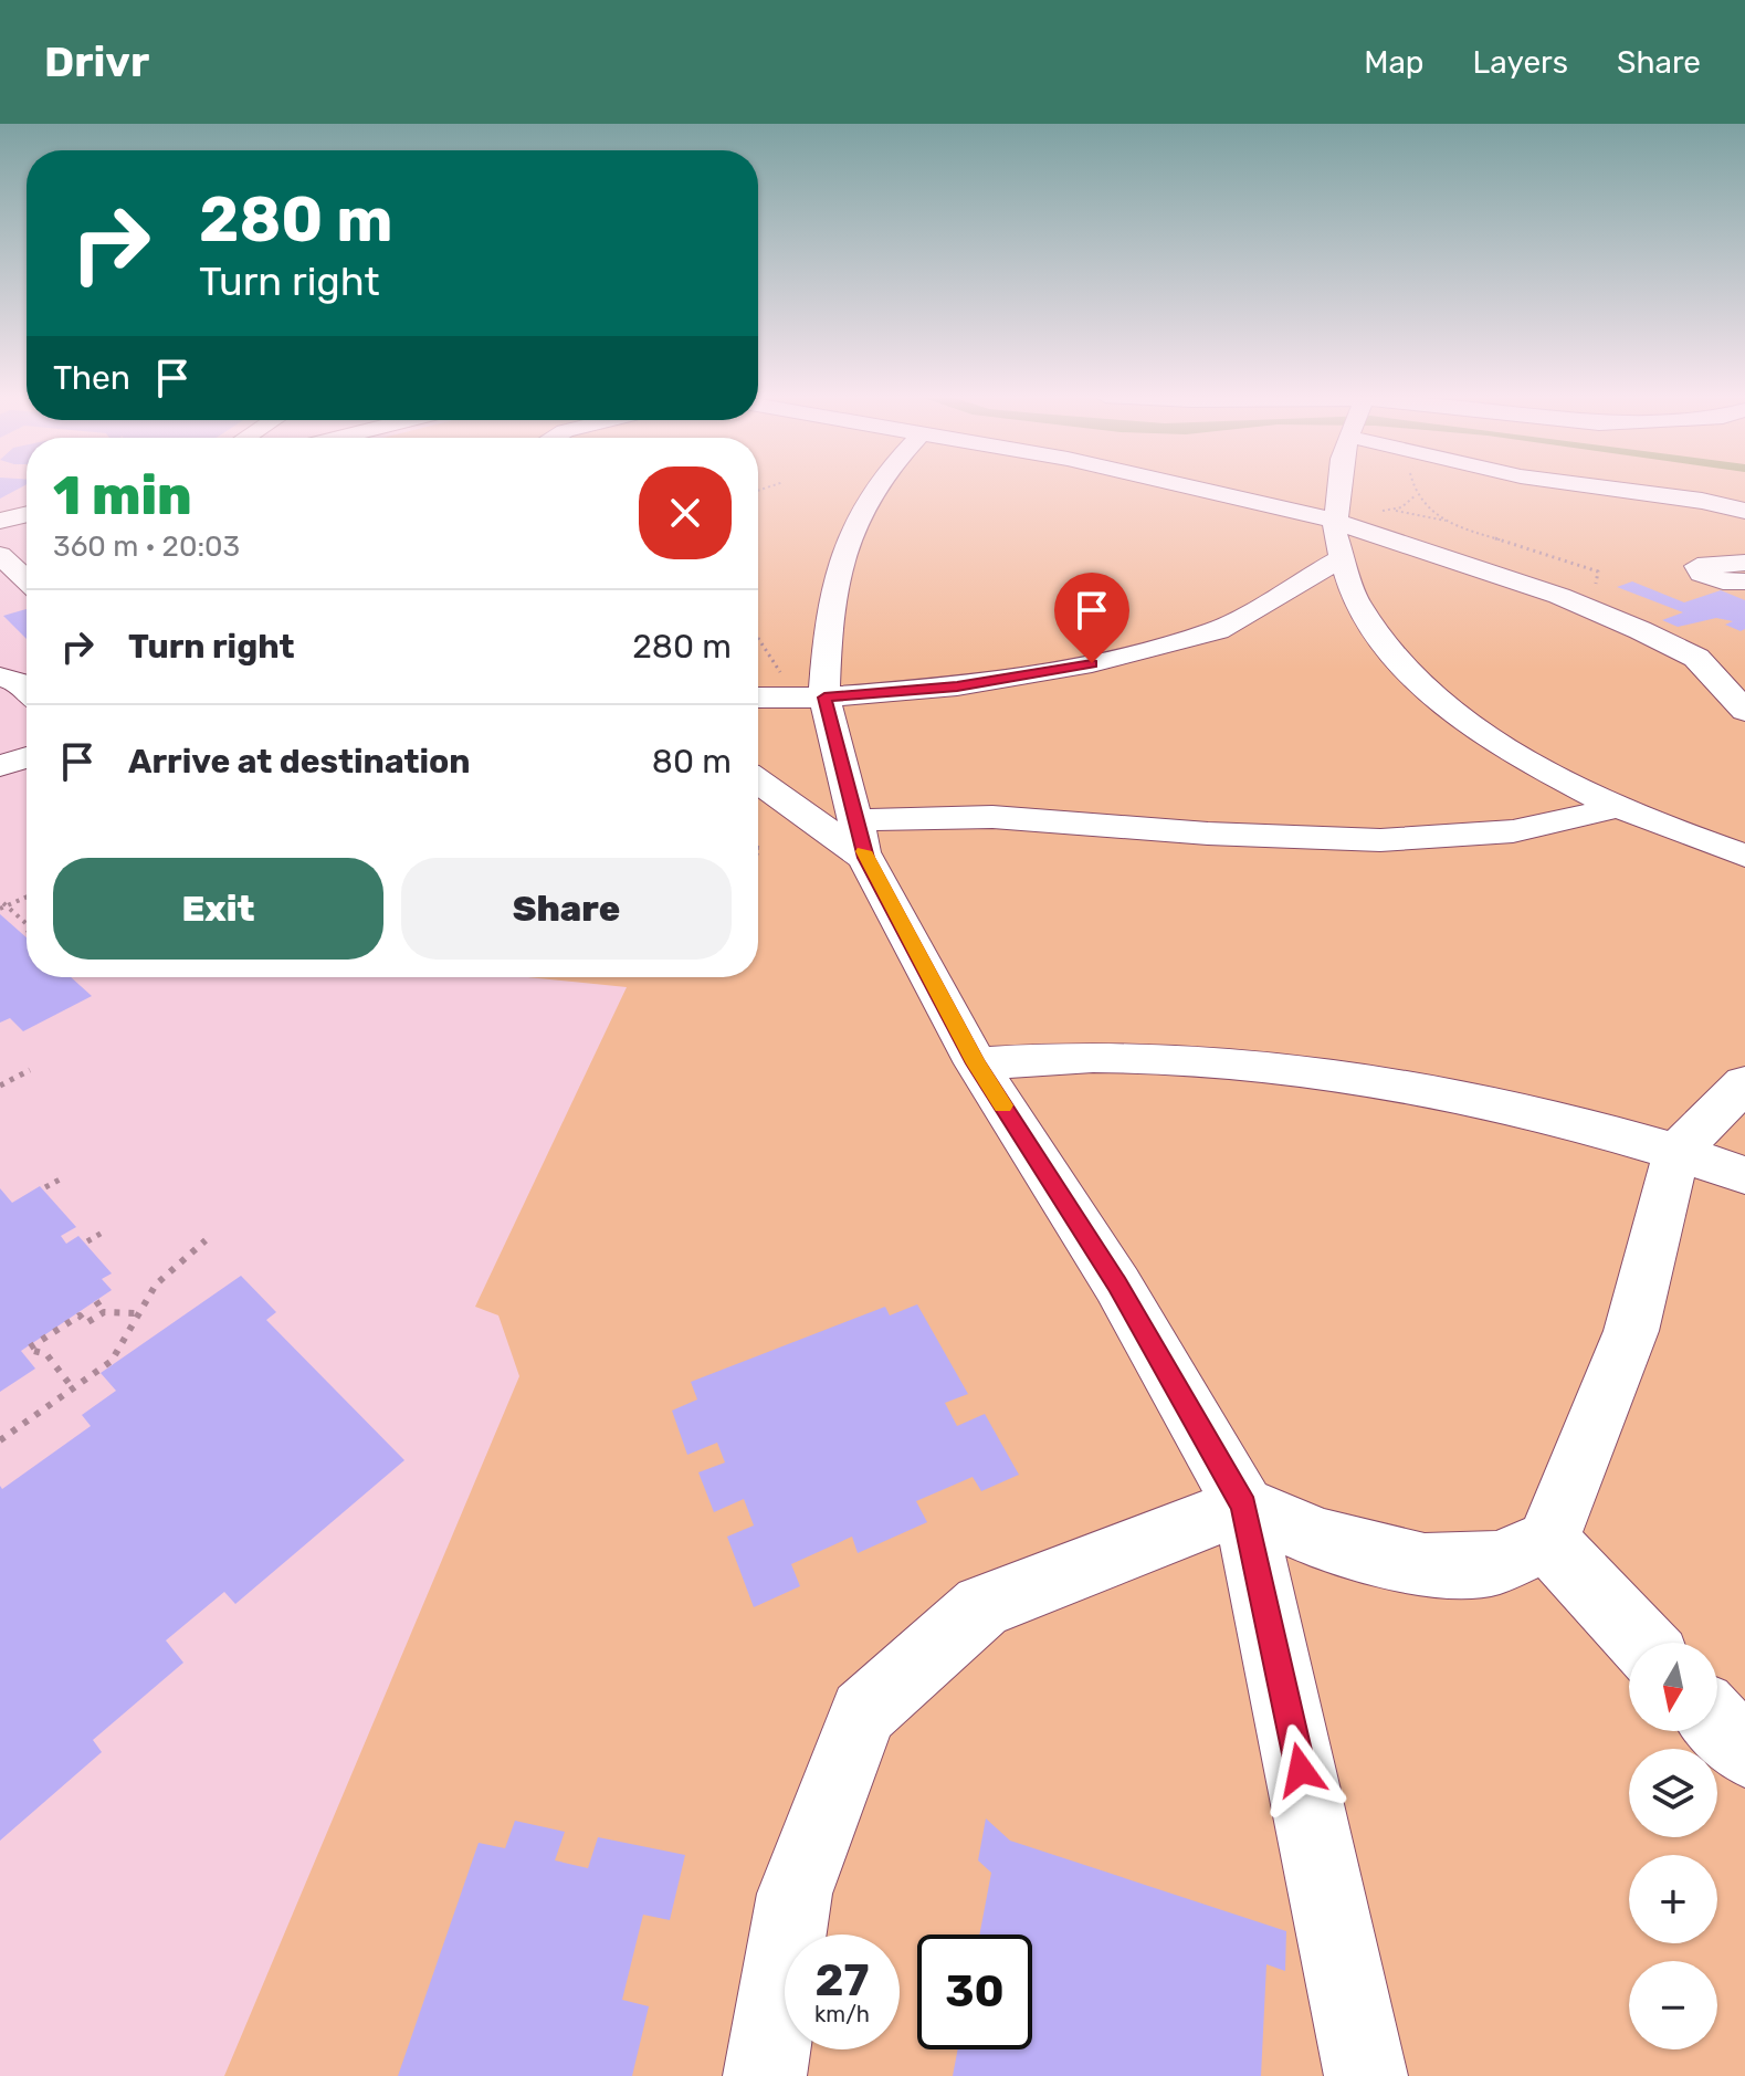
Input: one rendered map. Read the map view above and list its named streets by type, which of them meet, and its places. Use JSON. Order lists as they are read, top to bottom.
{
  "north": "bottom",
  "page": {
    "header": "Drivr",
    "nav": ["Map", "Layers", "Share"],
    "turn": ["280 m", "Turn right"],
    "then": "Then",
    "heading": ["1 min", "360 m · 20:03"],
    "list": [
      {
        "name": "Turn right",
        "value": "280 m"
      },
      {
        "name": "Arrive at destination",
        "value": "80 m"
      }
    ],
    "buttons": ["Exit", "Share"],
    "map_buttons": ["+", "−"],
    "speed": "27 km/h",
    "limit": "30"
  }
}
